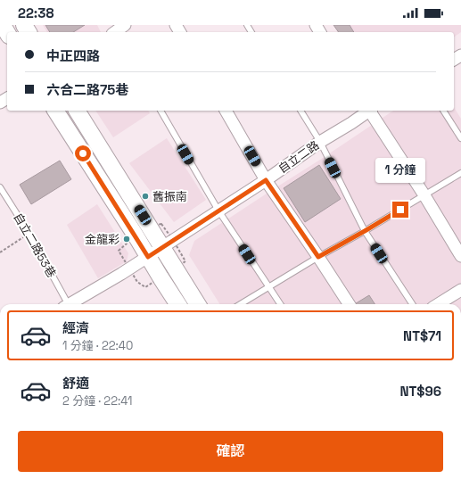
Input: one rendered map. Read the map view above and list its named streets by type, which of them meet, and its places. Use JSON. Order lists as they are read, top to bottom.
{
  "streets": {
    "street": ["自立二路"],
    "lane": ["自立二路53巷"]
  },
  "places": ["舊振南", "金龍彩"],
  "page": {
    "status": "22:38",
    "banner": ["中正四路", "六合二路75巷"],
    "bubble": "1 分鐘",
    "list": [
      {
        "name": "經濟",
        "note": "1 分鐘 · 22:40",
        "value": "NT$71"
      },
      {
        "name": "舒適",
        "note": "2 分鐘 · 22:41",
        "value": "NT$96"
      }
    ],
    "buttons": "確認"
  }
}
